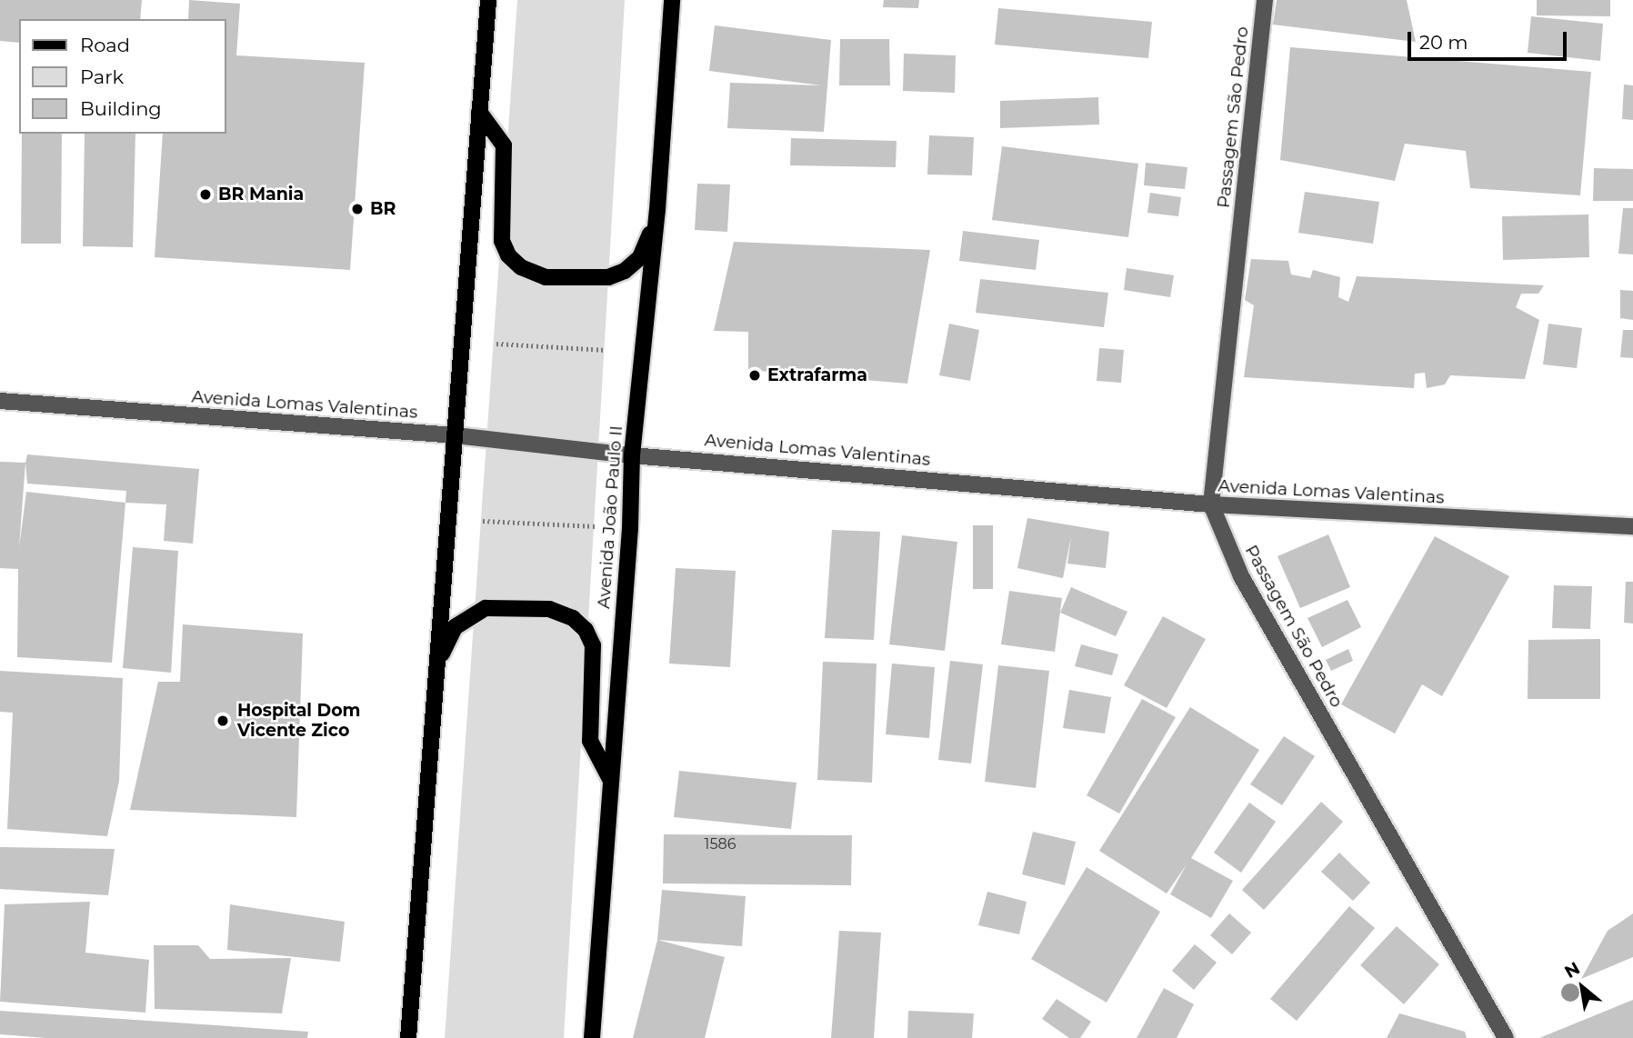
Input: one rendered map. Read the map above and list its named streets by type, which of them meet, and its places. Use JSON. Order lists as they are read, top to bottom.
{
  "streets": {
    "main road": ["Avenida João Paulo II"],
    "street": ["Passagem São Pedro", "Avenida Lomas Valentinas"]
  },
  "crossings": [
    ["Passagem São Pedro", "Avenida Lomas Valentinas"],
    ["Avenida Lomas Valentinas", "Avenida João Paulo II"]
  ],
  "places": [
    "BR Mania",
    "BR",
    "Extrafarma",
    "Hospital Dom Vicente Zico"
  ],
  "house_numbers": ["1586"],
  "legend": ["Road", "Park", "Building"],
  "scale_bar": "20 m",
  "north": "top left"
}
